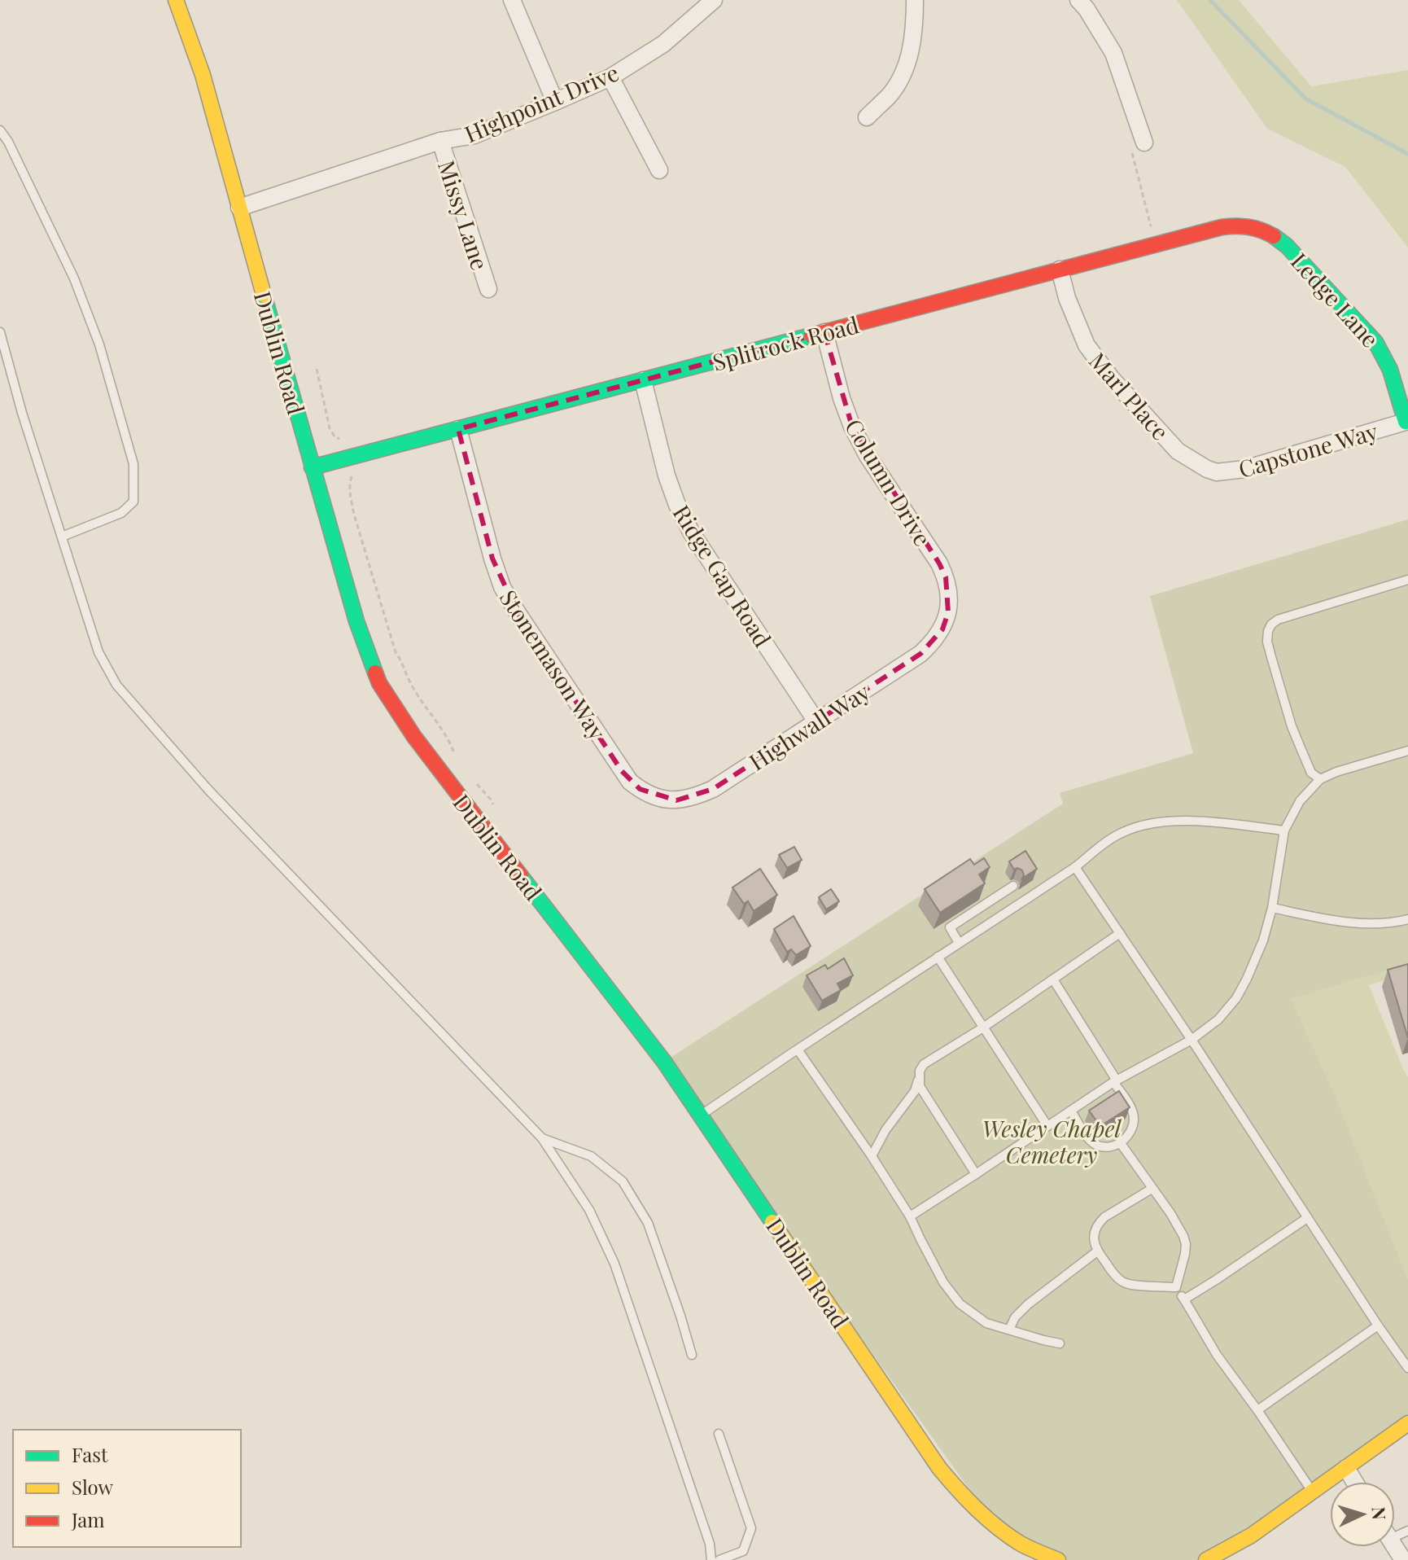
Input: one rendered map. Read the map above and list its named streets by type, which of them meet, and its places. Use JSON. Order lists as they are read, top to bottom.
{
  "streets": {
    "main road": ["Ledge Lane", "Splitrock Road", "Dublin Road"],
    "street": [
      "Highpoint Drive",
      "Missy Lane",
      "Marl Place",
      "Capstone Way",
      "Column Drive",
      "Ridge Gap Road",
      "Stonemason Way",
      "Highwall Way"
    ]
  },
  "crossings": [
    ["Highpoint Drive", "Missy Lane"],
    ["Highpoint Drive", "Dublin Road"],
    ["Ledge Lane", "Splitrock Road"],
    ["Ledge Lane", "Capstone Way"],
    ["Splitrock Road", "Dublin Road"],
    ["Splitrock Road", "Marl Place"],
    ["Splitrock Road", "Column Drive"],
    ["Splitrock Road", "Ridge Gap Road"],
    ["Splitrock Road", "Stonemason Way"],
    ["Marl Place", "Capstone Way"],
    ["Column Drive", "Highwall Way"],
    ["Ridge Gap Road", "Highwall Way"],
    ["Stonemason Way", "Highwall Way"]
  ],
  "parks": ["Wesley Chapel Cemetery"],
  "legend": ["Fast", "Slow", "Jam"],
  "north": "right"
}
